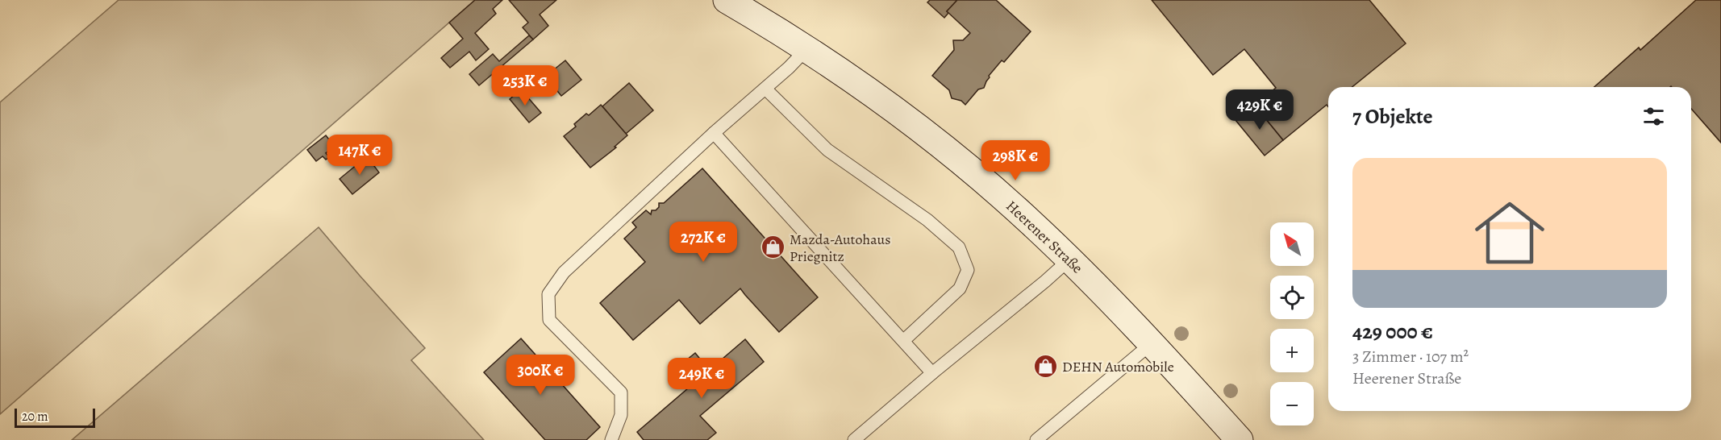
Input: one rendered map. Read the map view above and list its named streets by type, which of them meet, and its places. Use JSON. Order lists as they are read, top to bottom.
{
  "streets": {
    "main road": ["Heerener Straße"]
  },
  "places": {
    "shop": ["Mazda-Autohaus Priegnitz", "DEHN Automobile"]
  },
  "scale_bar": "20 m",
  "north": "top left",
  "page": {
    "price": [
      "253K €",
      "429K €",
      "147K €",
      "298K €",
      "272K €",
      "300K €",
      "249K €"
    ],
    "heading": "7 Objekte",
    "list": [
      {
        "name": "429 000 €",
        "note": "3 Zimmer · 107 m² · Heerener Straße"
      }
    ],
    "map_buttons": ["+", "−"],
    "scale": "20 m"
  }
}
